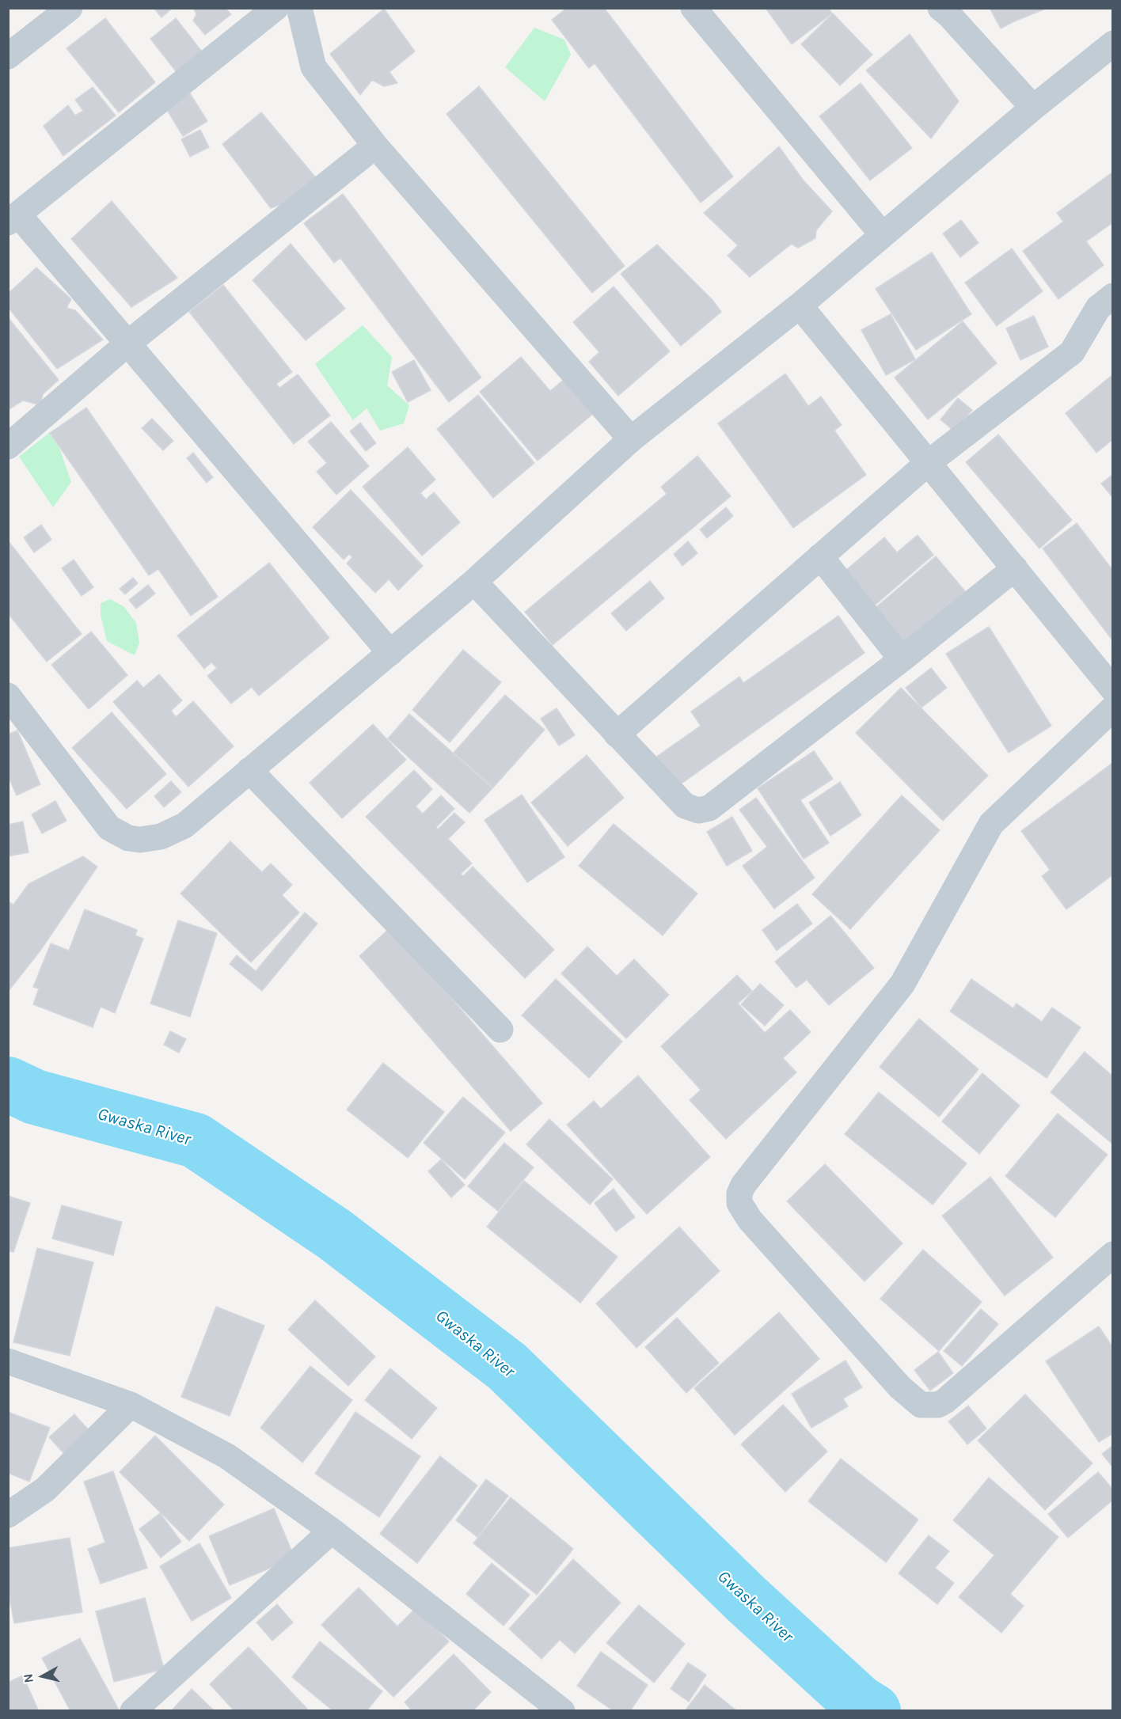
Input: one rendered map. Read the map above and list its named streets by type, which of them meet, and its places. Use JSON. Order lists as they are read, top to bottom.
{
  "water": ["Gwaska River"],
  "north": "left"
}
